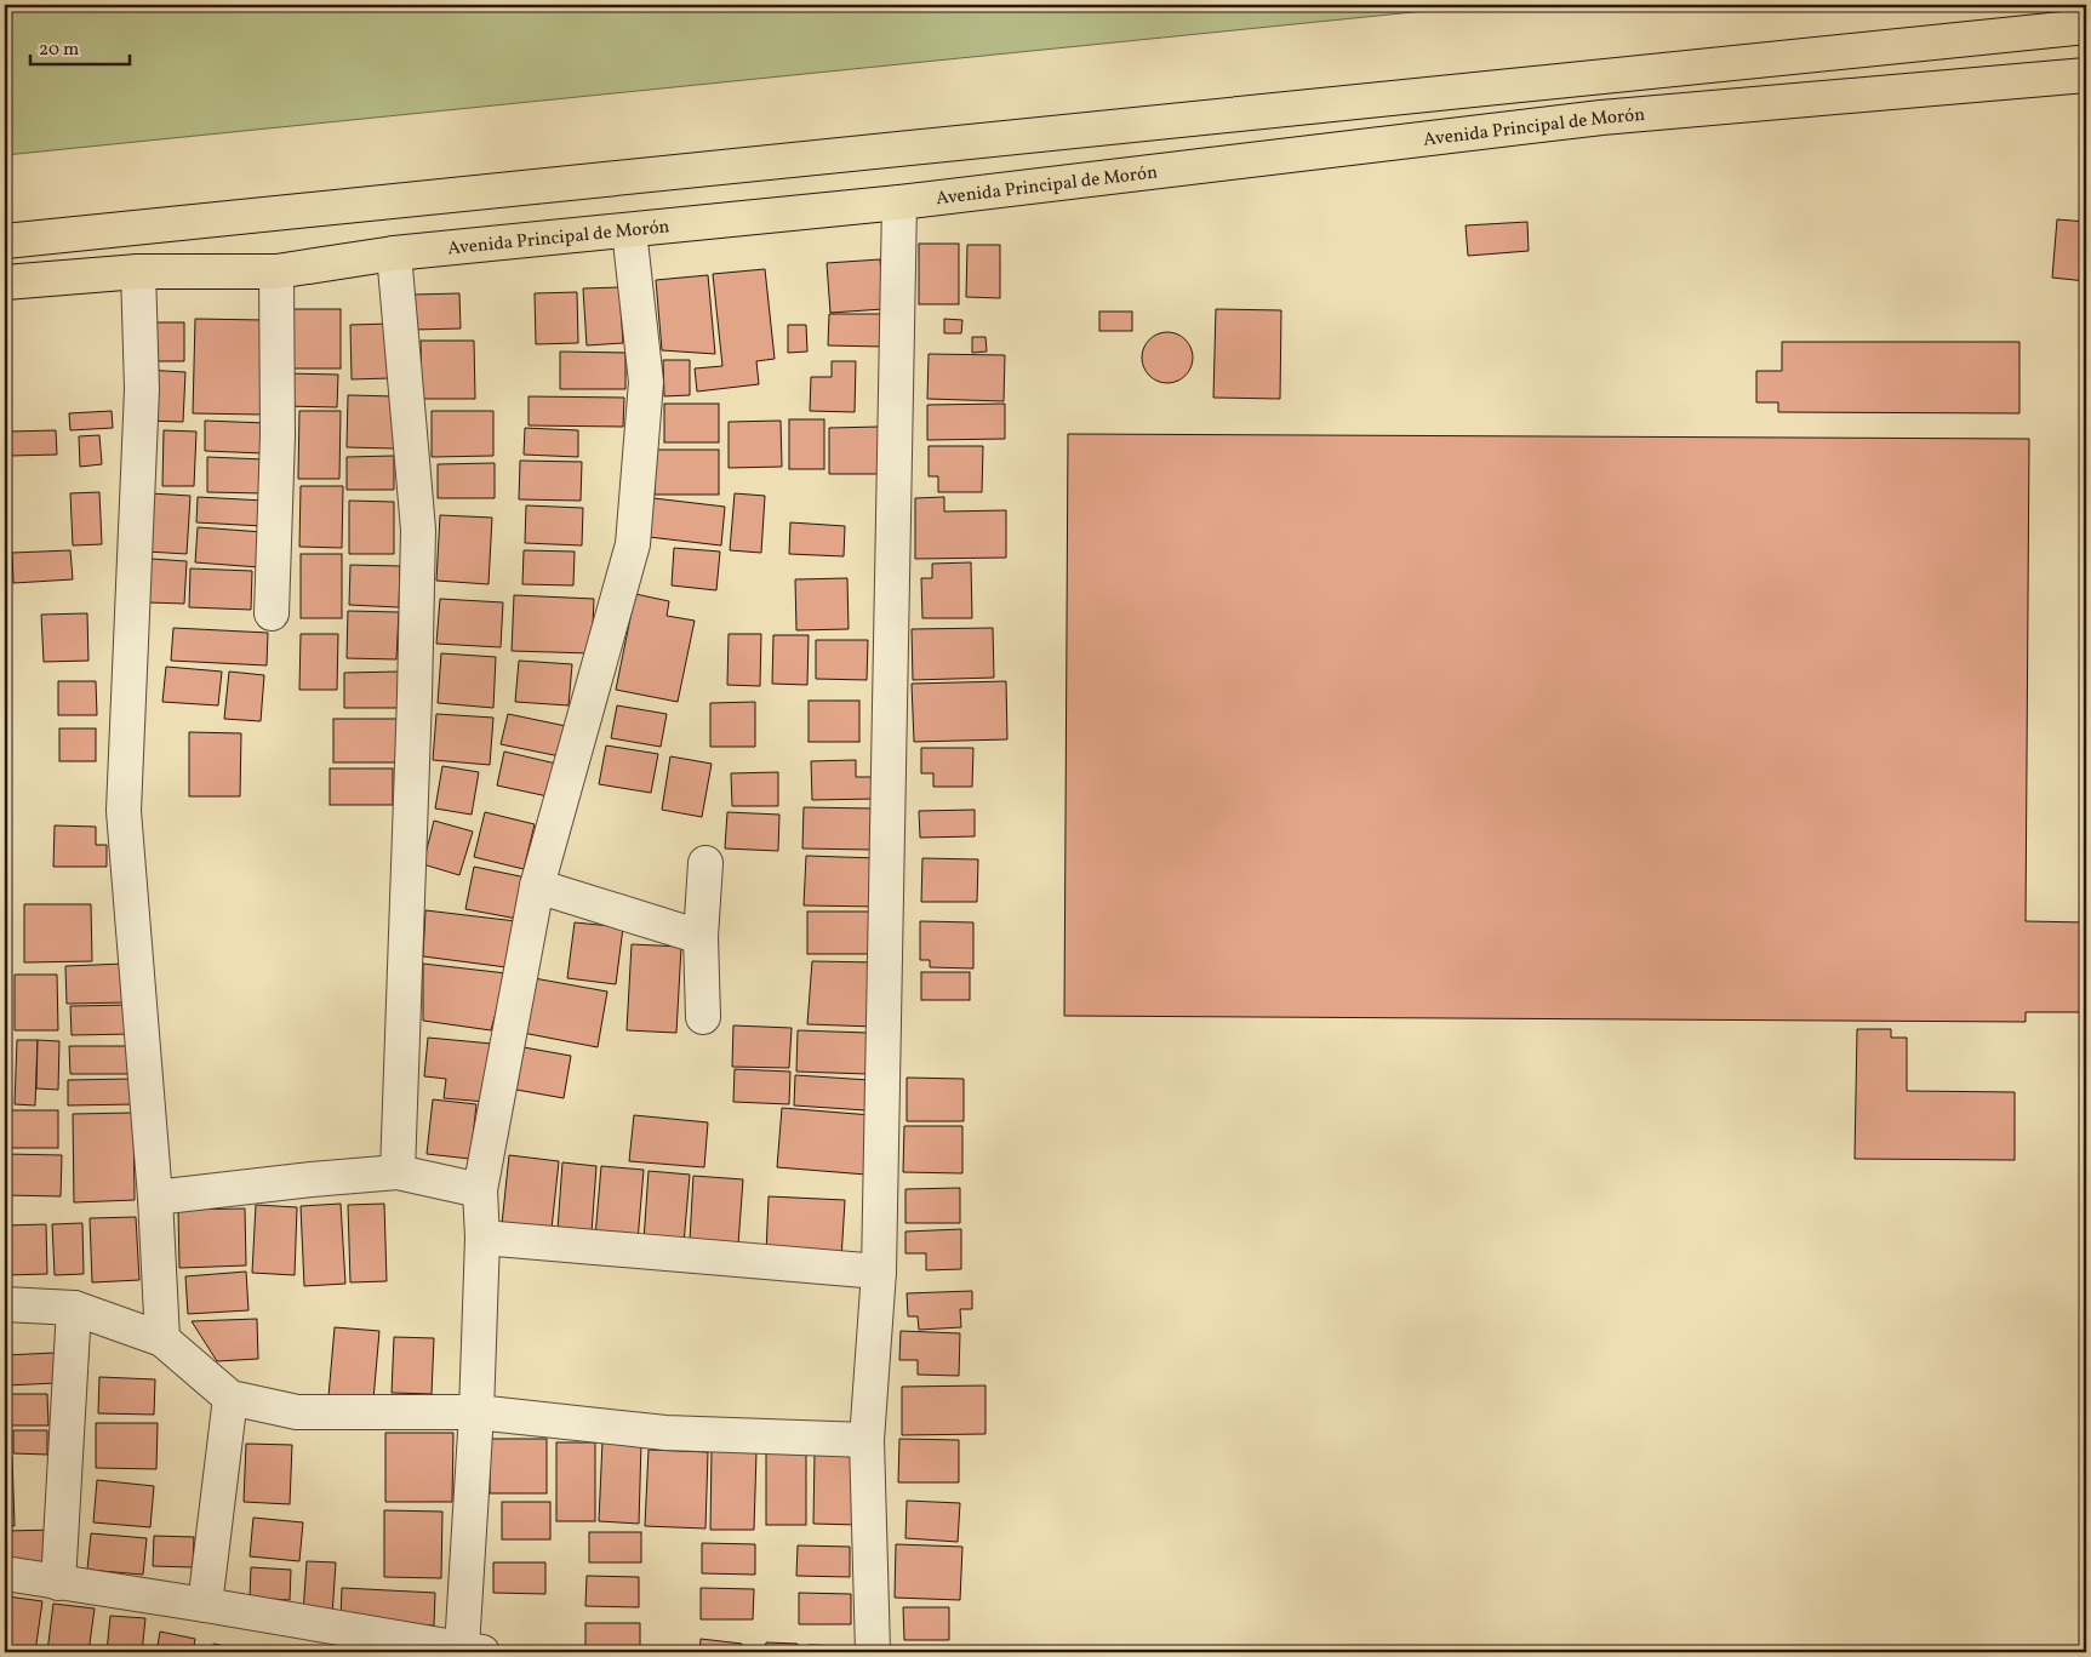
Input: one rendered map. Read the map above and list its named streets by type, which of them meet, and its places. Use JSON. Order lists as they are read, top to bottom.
{
  "streets": {
    "main road": ["Avenida Principal de Morón"]
  },
  "scale_bar": "20 m"
}
